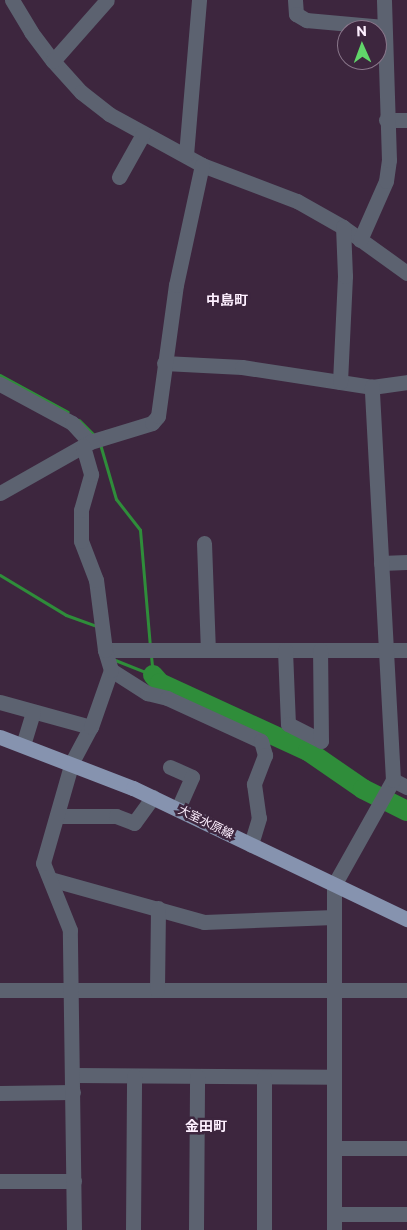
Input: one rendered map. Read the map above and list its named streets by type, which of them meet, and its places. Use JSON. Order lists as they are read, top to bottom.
{
  "streets": {
    "main road": ["大室水原線"]
  },
  "districts": ["中島町", "金田町"],
  "north": "top"
}
